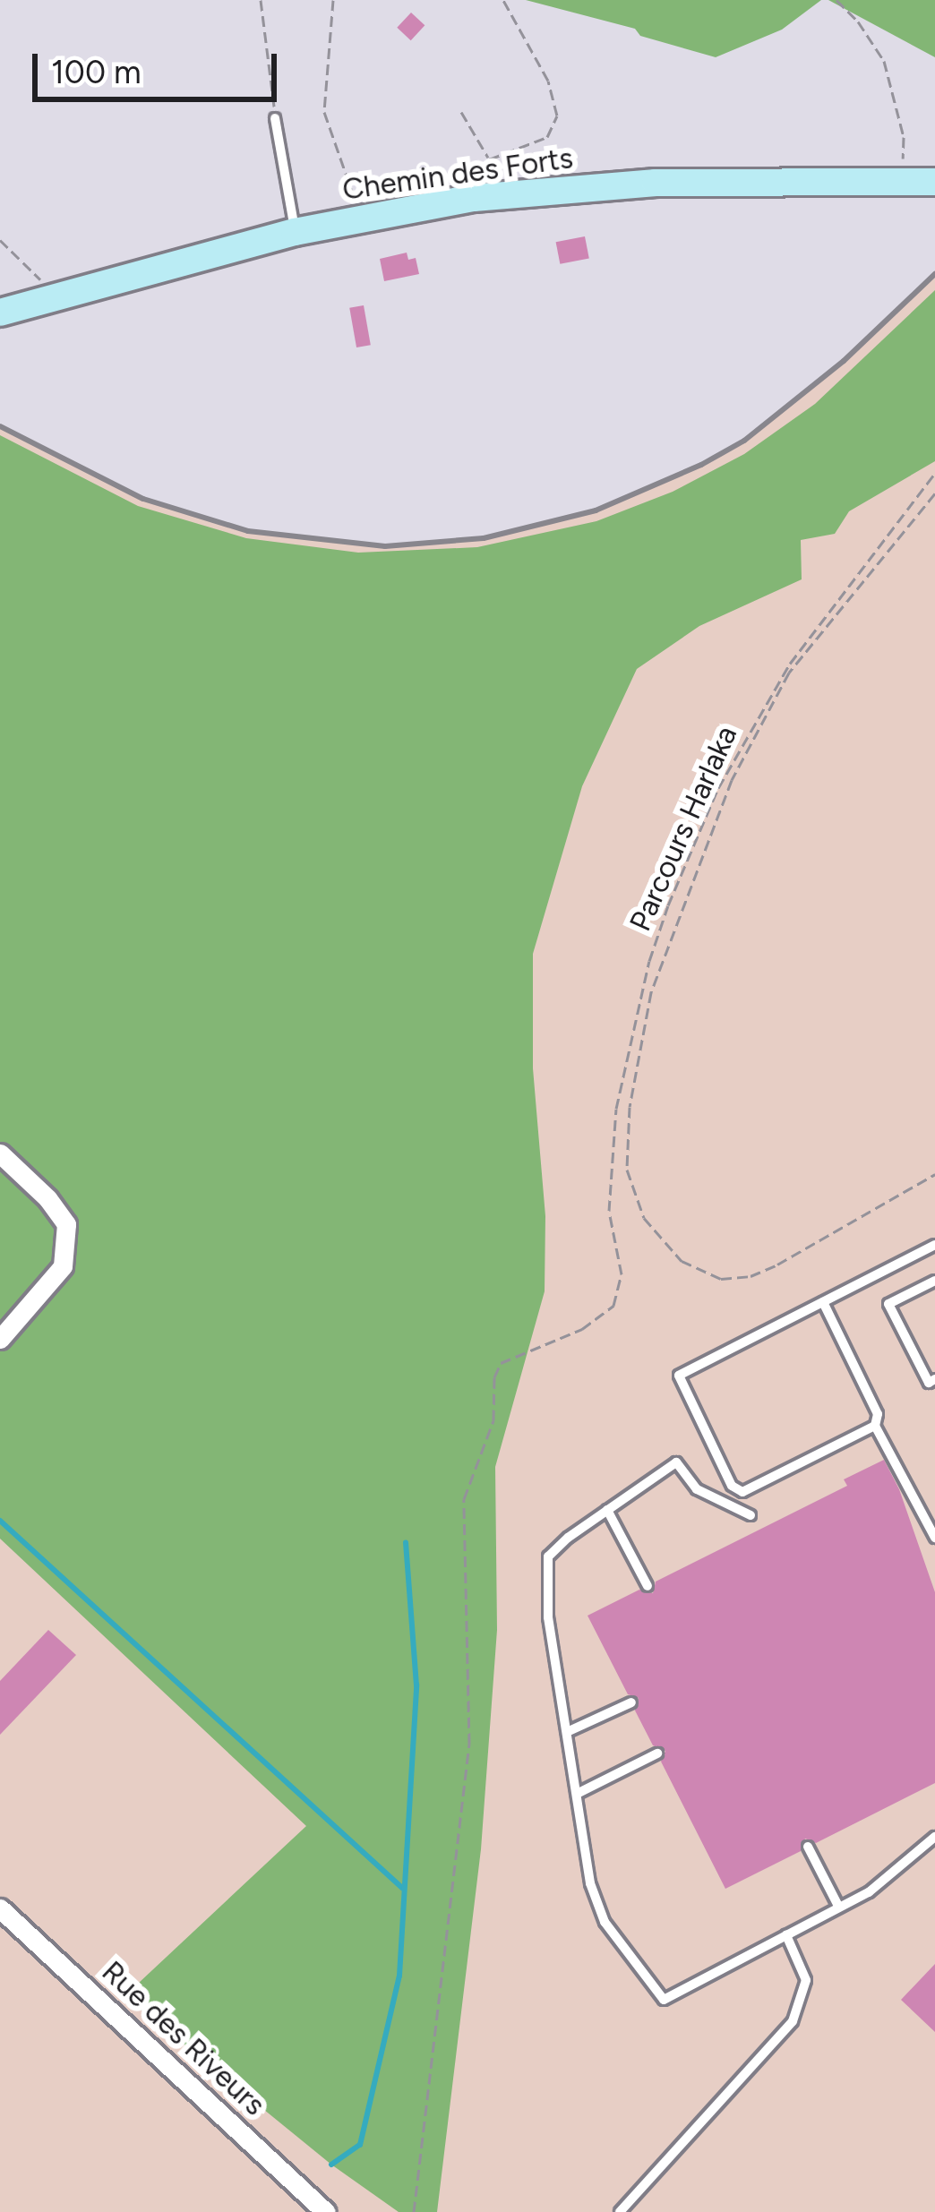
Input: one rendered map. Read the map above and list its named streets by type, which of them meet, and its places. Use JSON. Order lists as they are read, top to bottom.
{
  "streets": {
    "street": ["Chemin des Forts", "Rue des Riveurs"],
    "path": ["Parcours Harlaka"]
  },
  "scale_bar": "100 m"
}
